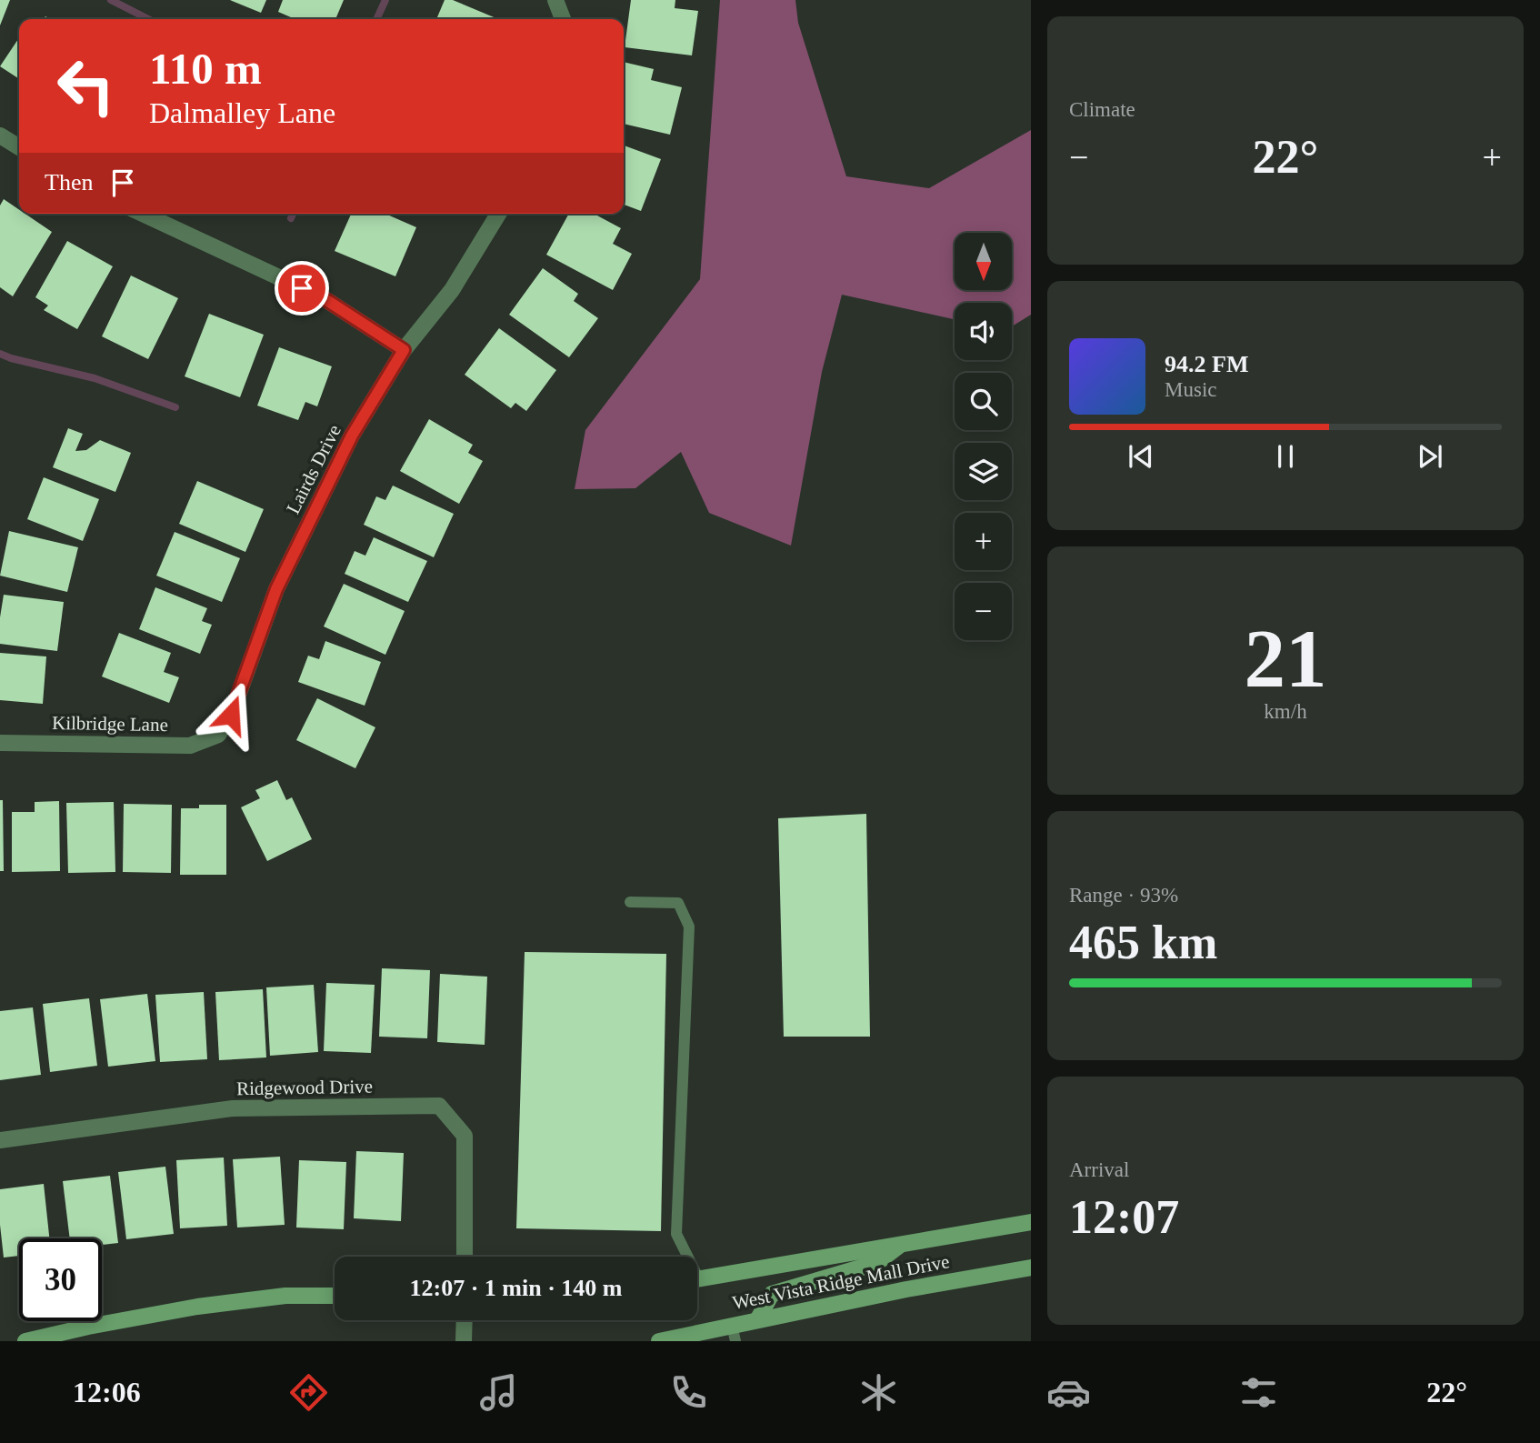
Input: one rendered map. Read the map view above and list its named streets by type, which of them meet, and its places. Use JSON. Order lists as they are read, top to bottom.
{
  "streets": {
    "main road": ["West Vista Ridge Mall Drive"],
    "street": ["Lairds Drive", "Kilbridge Lane", "Ridgewood Drive"]
  },
  "crossings": [
    ["Lairds Drive", "Kilbridge Lane"]
  ],
  "north": "bottom",
  "page": {
    "tile": [
      "Climate",
      ["21", "km/h"],
      ["Range · 93%", "465 km"],
      ["Arrival", "12:07"]
    ],
    "turn": ["110 m", "Dalmalley Lane"],
    "heat": ["−", "22°", "+"],
    "then": "Then",
    "map_buttons": ["+", "−"],
    "song": ["94.2 FM", "Music"],
    "limit": "30",
    "trip": "12:07 · 1 min · 140 m",
    "tabs": ["12:06", "22°"]
  }
}
